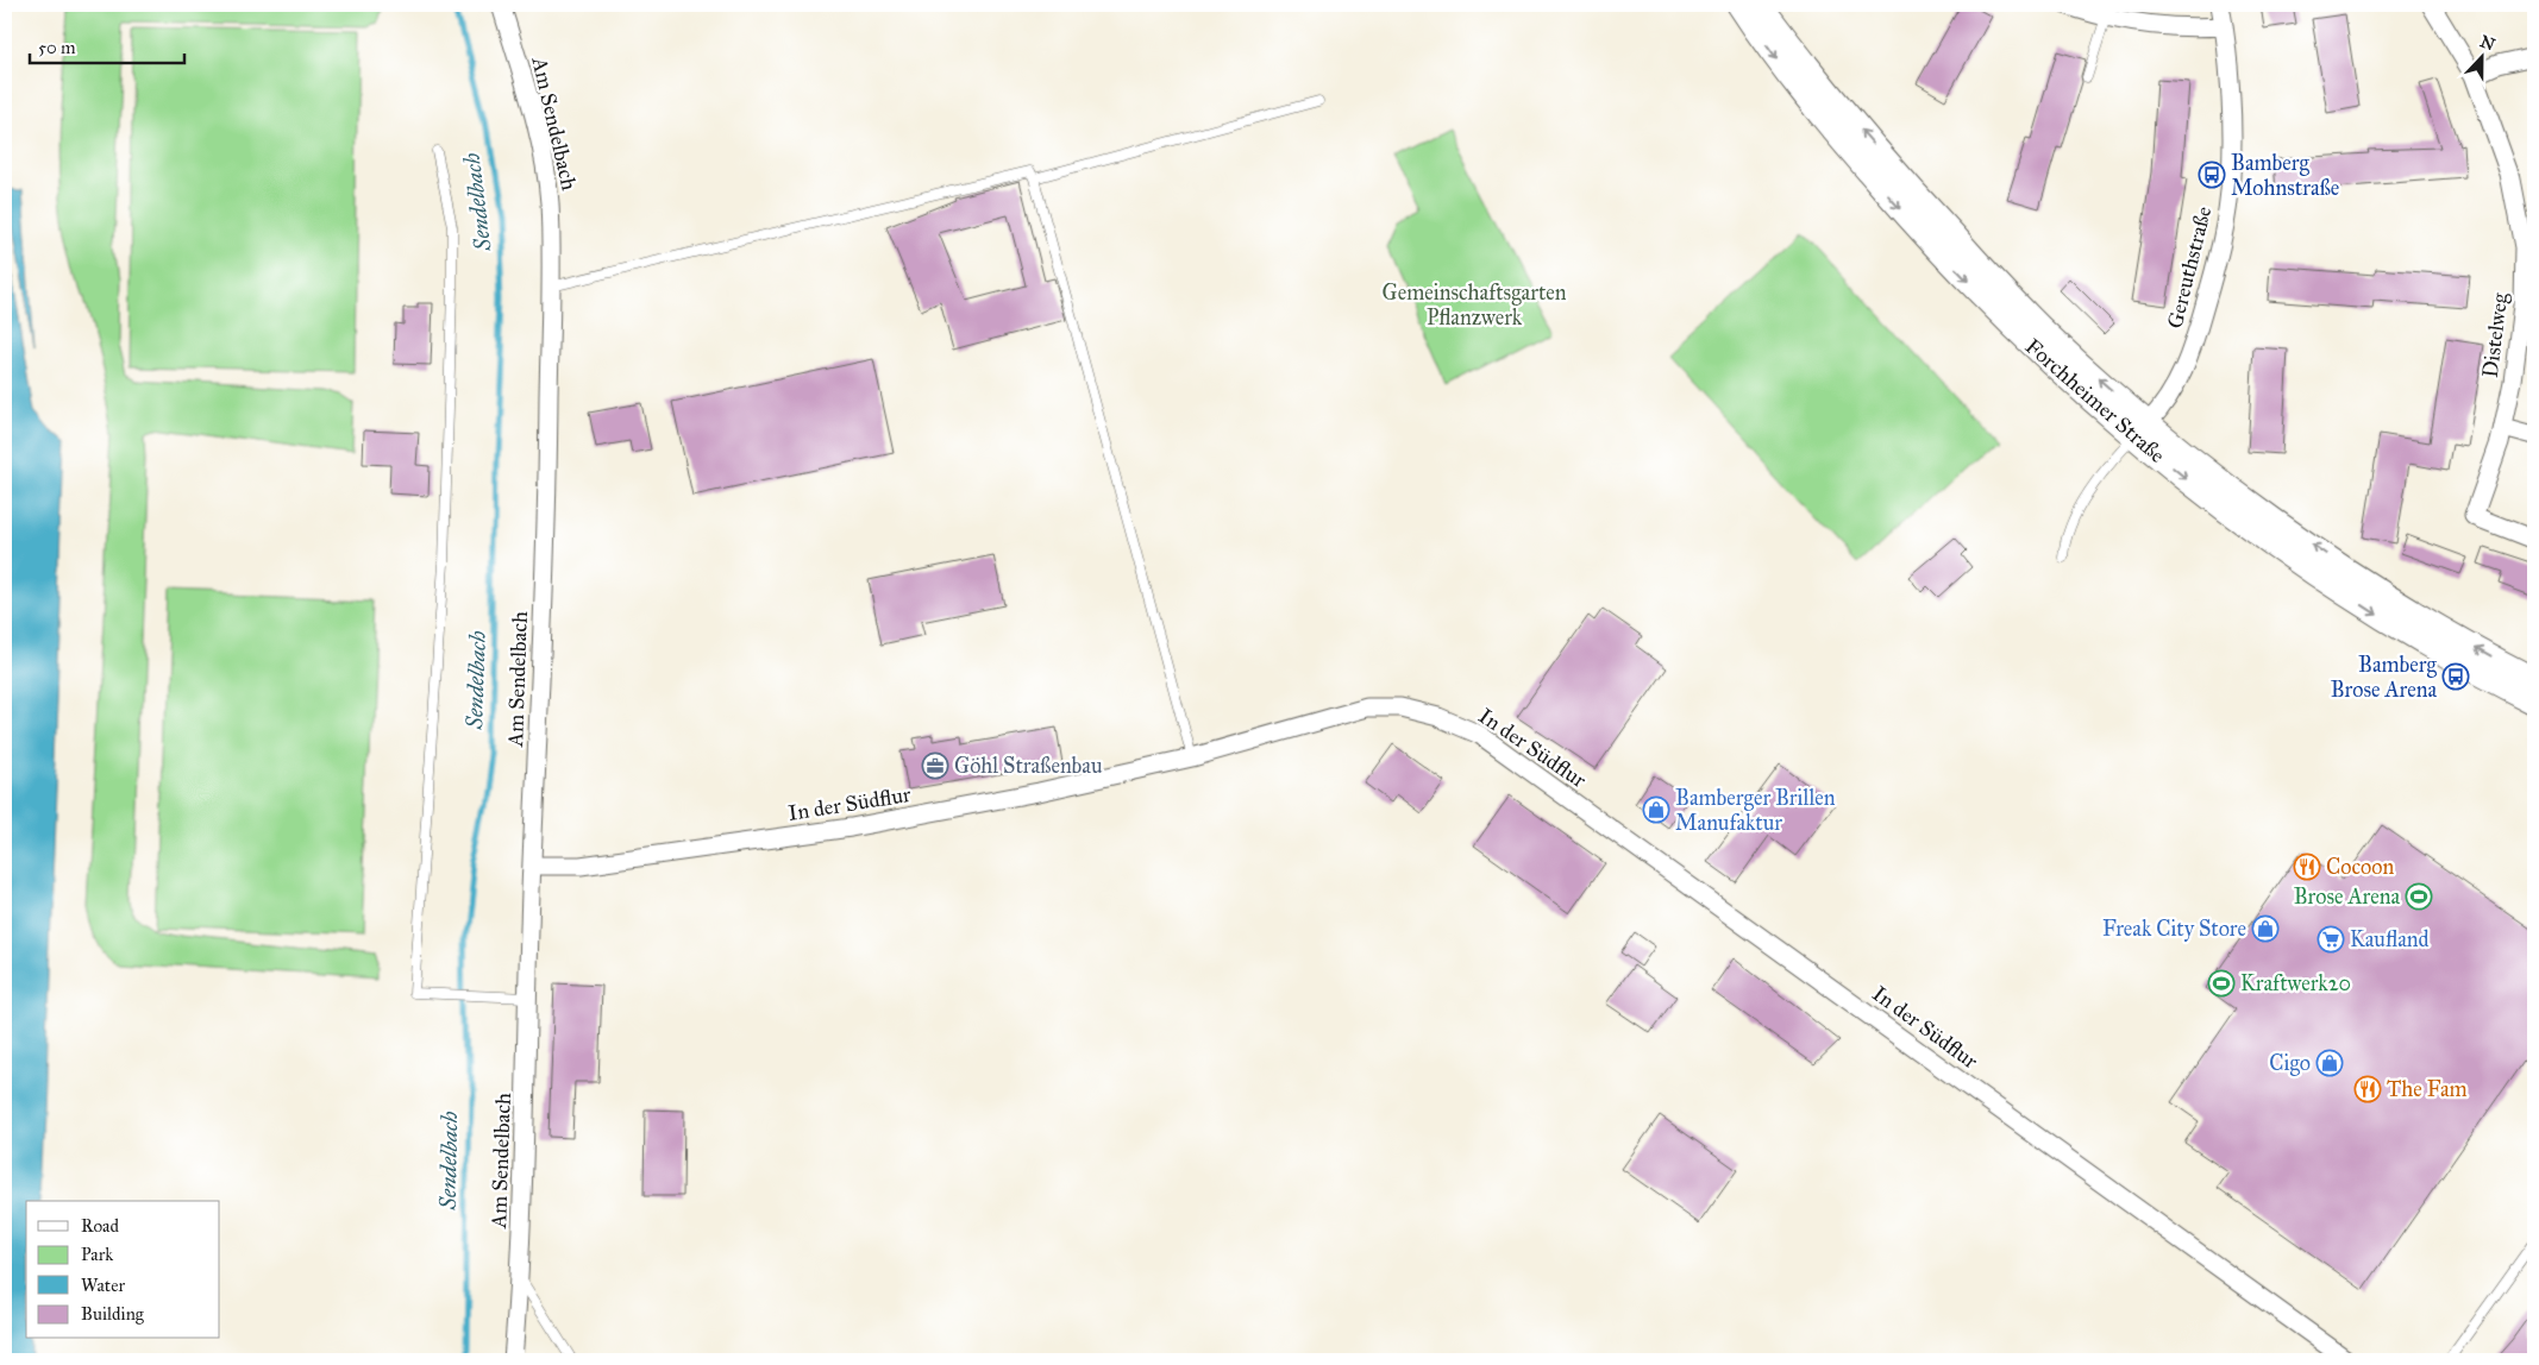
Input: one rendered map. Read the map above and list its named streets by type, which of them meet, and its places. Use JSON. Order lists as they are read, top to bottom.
{
  "streets": {
    "street": [
      "Am Sendelbach",
      "Gereuthstraße",
      "Distelweg",
      "Forchheimer Straße",
      "In der Südflur"
    ]
  },
  "crossings": [
    ["Am Sendelbach", "In der Südflur"],
    ["Gereuthstraße", "Forchheimer Straße"]
  ],
  "water": ["Sendelbach"],
  "parks": ["Gemeinschaftsgarten Pflanzwerk"],
  "places": {
    "bus stop": ["Bamberg Mohnstraße", "Bamberg Brose Arena"],
    "office": ["Göhl Straßenbau"],
    "shop": ["Bamberger Brillen Manufaktur", "Freak City Store", "Cigo"],
    "restaurant": ["Cocoon", "The Fam"],
    "sports": ["Brose Arena", "Kraftwerk20"],
    "supermarket": ["Kaufland"]
  },
  "legend": [
    "Road",
    "Park",
    "Water",
    "Building"
  ],
  "scale_bar": "50 m",
  "north": "top"
}
